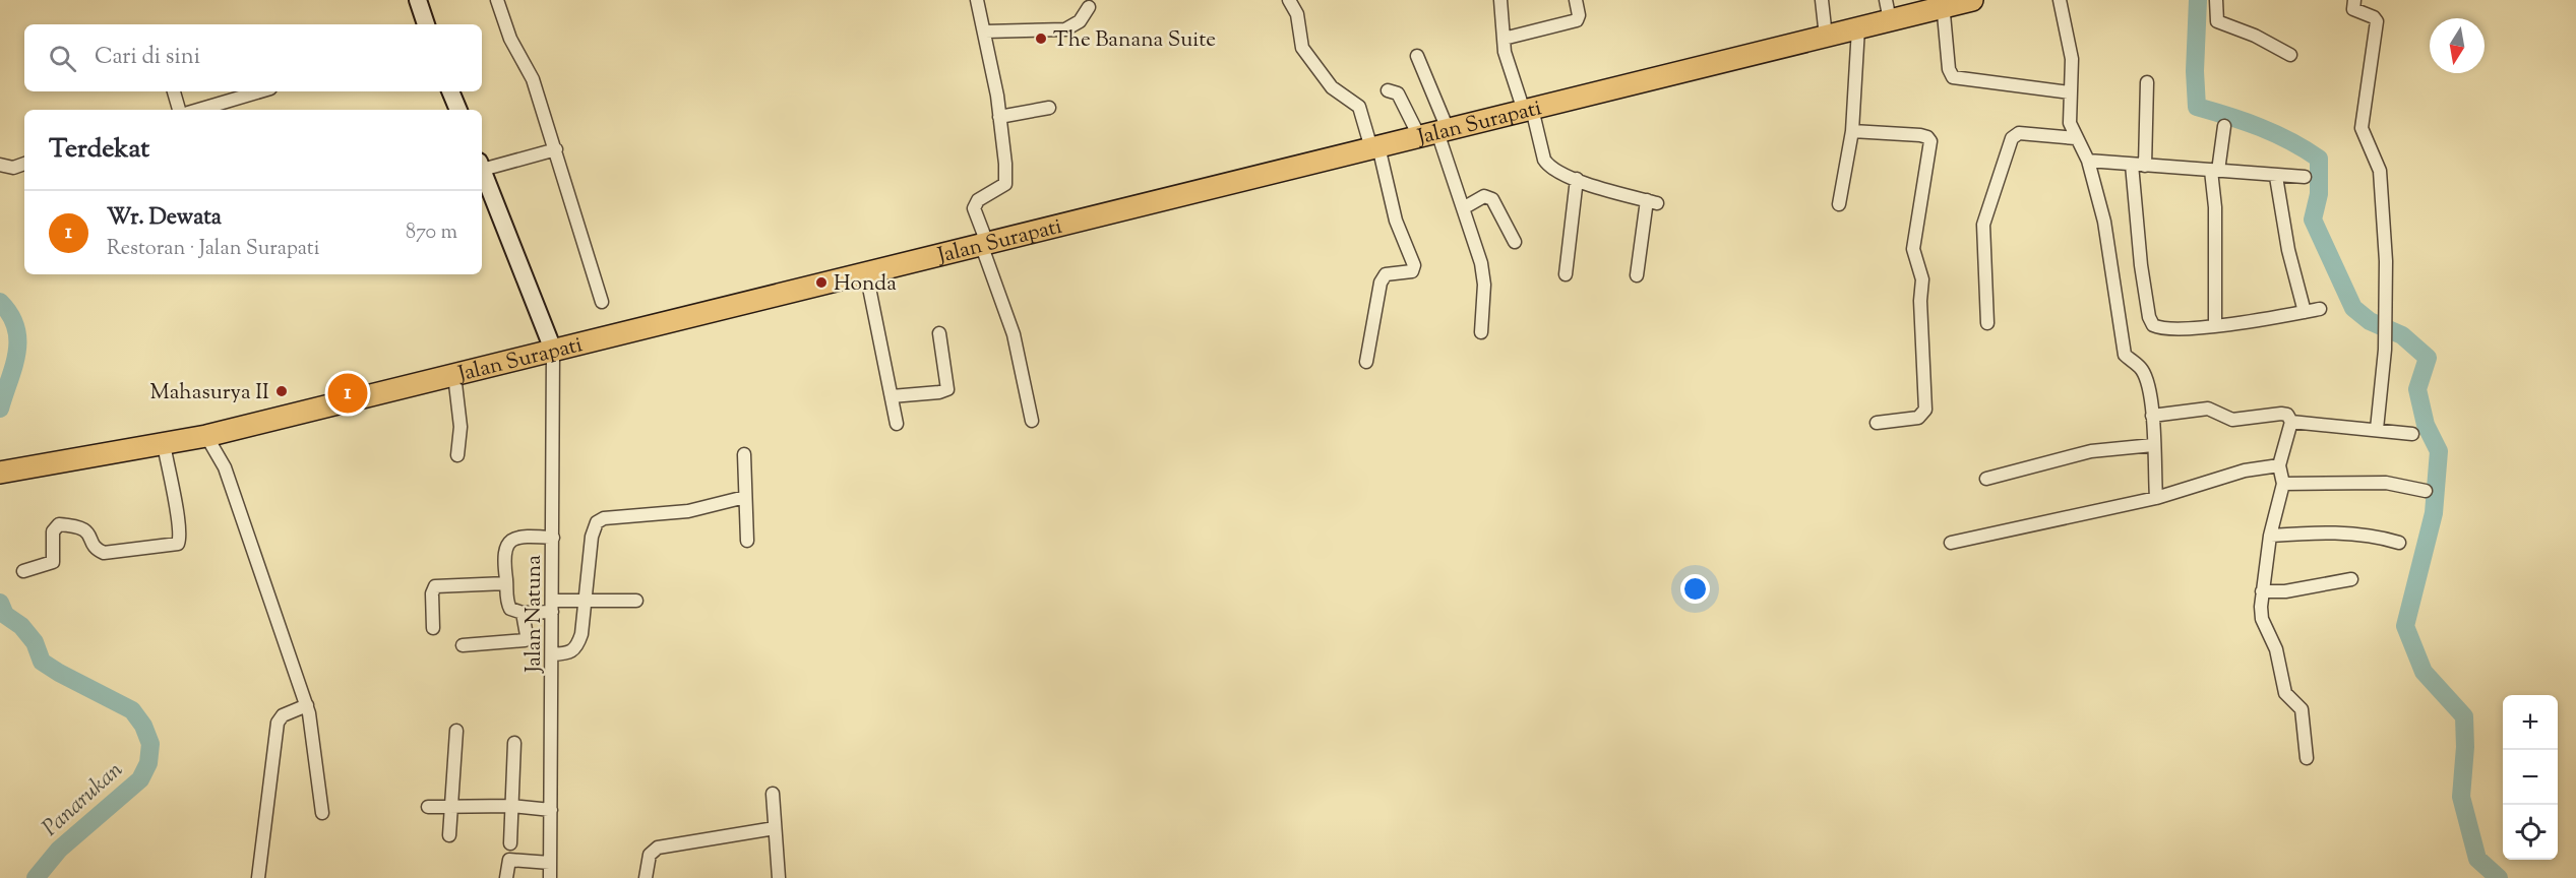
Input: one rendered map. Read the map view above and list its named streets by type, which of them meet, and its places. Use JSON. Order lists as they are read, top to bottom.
{
  "streets": {
    "highway": ["Jalan Surapati"],
    "street": ["Jalan Natuna"]
  },
  "crossings": [
    ["Jalan Surapati", "Jalan Natuna"]
  ],
  "water": ["Panarukan"],
  "places": ["The Banana Suite", "Honda", "Mahasurya II"],
  "north": "bottom",
  "page": {
    "search": "Cari di sini",
    "heading": "Terdekat",
    "list": [
      {
        "mark": "1",
        "name": "Wr. Dewata",
        "note": "Restoran · Jalan Surapati",
        "value": "870 m"
      }
    ],
    "pins": "1",
    "map_buttons": ["+", "−"]
  }
}
